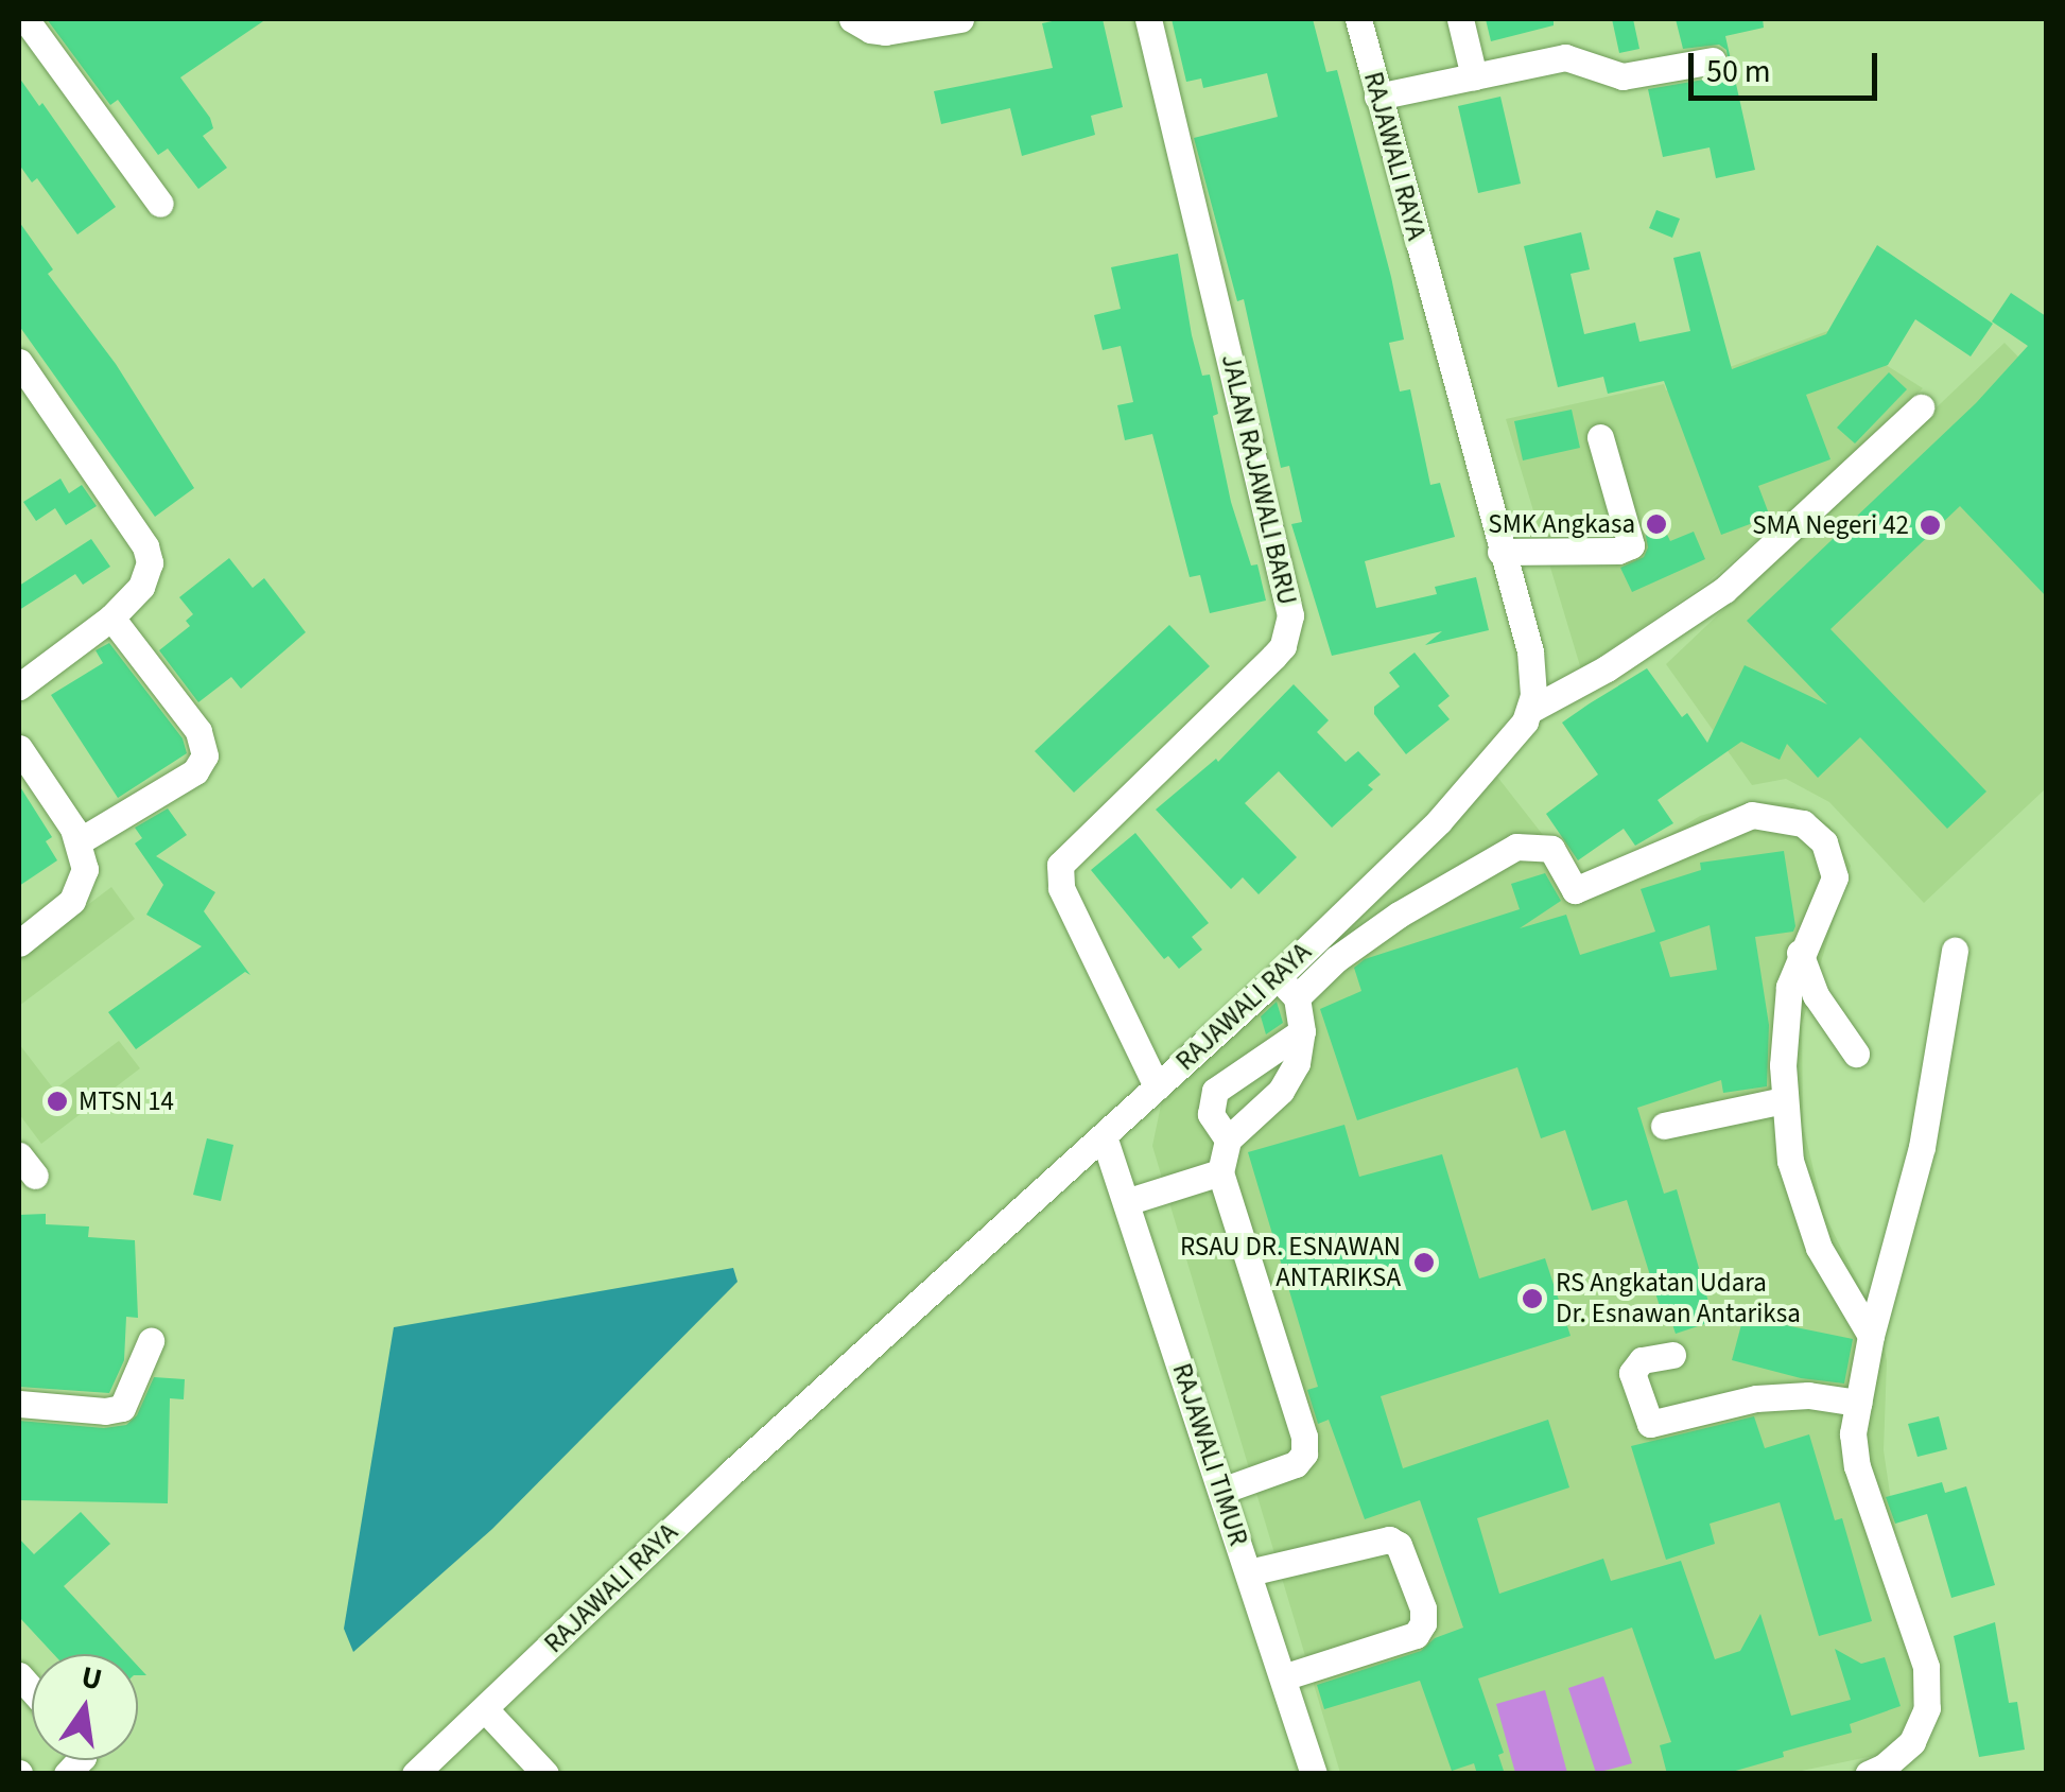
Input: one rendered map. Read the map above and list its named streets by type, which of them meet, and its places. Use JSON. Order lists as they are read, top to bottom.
{
  "streets": {
    "street": ["RAJAWALI RAYA", "JALAN RAJAWALI BARU", "RAJAWALI TIMUR"]
  },
  "crossings": [
    ["RAJAWALI RAYA", "JALAN RAJAWALI BARU"],
    ["RAJAWALI RAYA", "RAJAWALI TIMUR"]
  ],
  "places": [
    "SMK Angkasa",
    "SMA Negeri 42",
    "MTSN 14",
    "RSAU DR. ESNAWAN ANTARIKSA",
    "RS Angkatan Udara Dr. Esnawan Antariksa"
  ],
  "scale_bar": "50 m",
  "north": "top"
}
